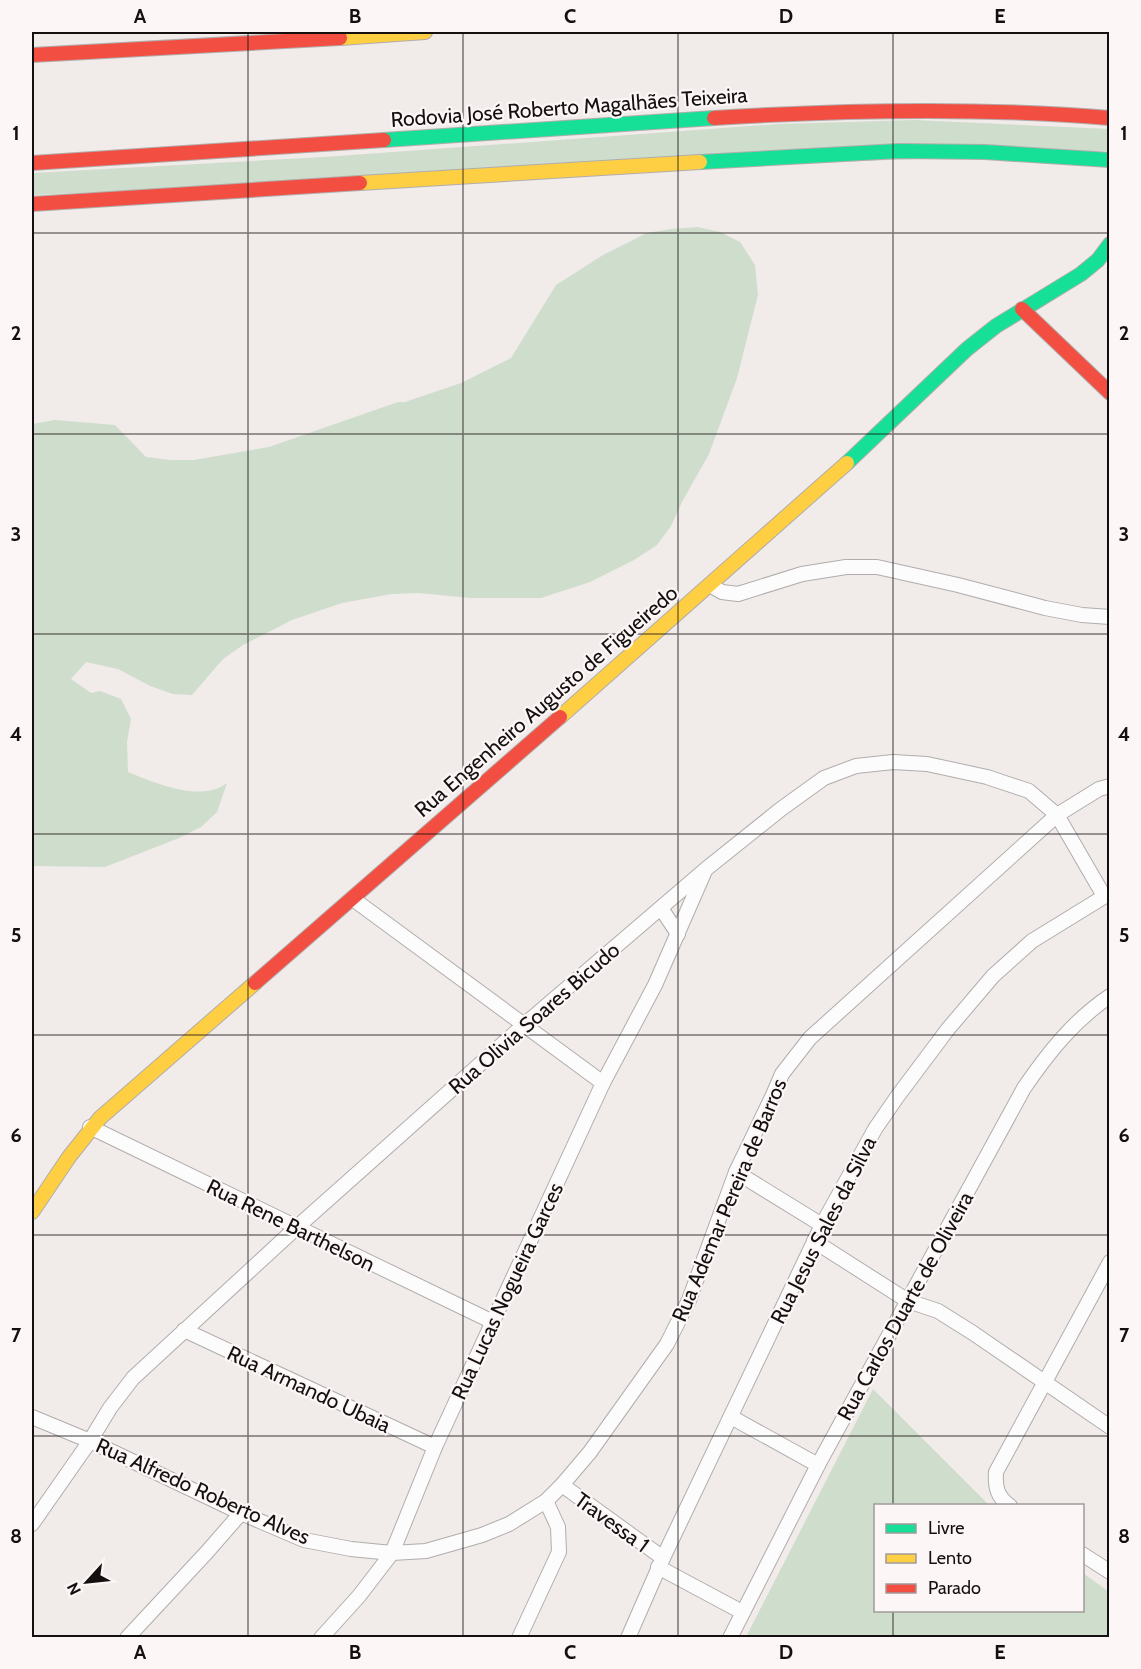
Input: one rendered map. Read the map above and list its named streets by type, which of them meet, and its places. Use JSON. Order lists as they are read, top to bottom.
{
  "streets": {
    "main road": ["Rodovia José Roberto Magalhães Teixeira", "Rua Engenheiro Augusto de Figueiredo"],
    "street": [
      "Rua Olivia Soares Bicudo",
      "Rua Ademar Pereira de Barros",
      "Rua Rene Barthelson",
      "Rua Jesus Sales da Silva",
      "Rua Lucas Nogueira Garces",
      "Rua Carlos Duarte de Oliveira",
      "Rua Armando Ubaia",
      "Rua Alfredo Roberto Alves",
      "Travessa 1"
    ]
  },
  "crossings": [
    ["Rua Engenheiro Augusto de Figueiredo", "Rua Rene Barthelson"],
    ["Rua Olivia Soares Bicudo", "Rua Ademar Pereira de Barros"],
    ["Rua Olivia Soares Bicudo", "Rua Rene Barthelson"],
    ["Rua Olivia Soares Bicudo", "Rua Jesus Sales da Silva"],
    ["Rua Olivia Soares Bicudo", "Rua Lucas Nogueira Garces"],
    ["Rua Olivia Soares Bicudo", "Rua Armando Ubaia"],
    ["Rua Olivia Soares Bicudo", "Rua Alfredo Roberto Alves"],
    ["Rua Ademar Pereira de Barros", "Rua Alfredo Roberto Alves"],
    ["Rua Ademar Pereira de Barros", "Travessa 1"],
    ["Rua Rene Barthelson", "Rua Lucas Nogueira Garces"],
    ["Rua Jesus Sales da Silva", "Travessa 1"],
    ["Rua Lucas Nogueira Garces", "Rua Armando Ubaia"],
    ["Rua Lucas Nogueira Garces", "Rua Alfredo Roberto Alves"],
    ["Rua Carlos Duarte de Oliveira", "Travessa 1"]
  ],
  "legend": ["Livre", "Lento", "Parado"],
  "north": "bottom left",
  "grid": {
    "columns": [
      "A",
      "B",
      "C",
      "D",
      "E"
    ],
    "rows": [
      "1",
      "2",
      "3",
      "4",
      "5",
      "6",
      "7",
      "8"
    ]
  }
}
